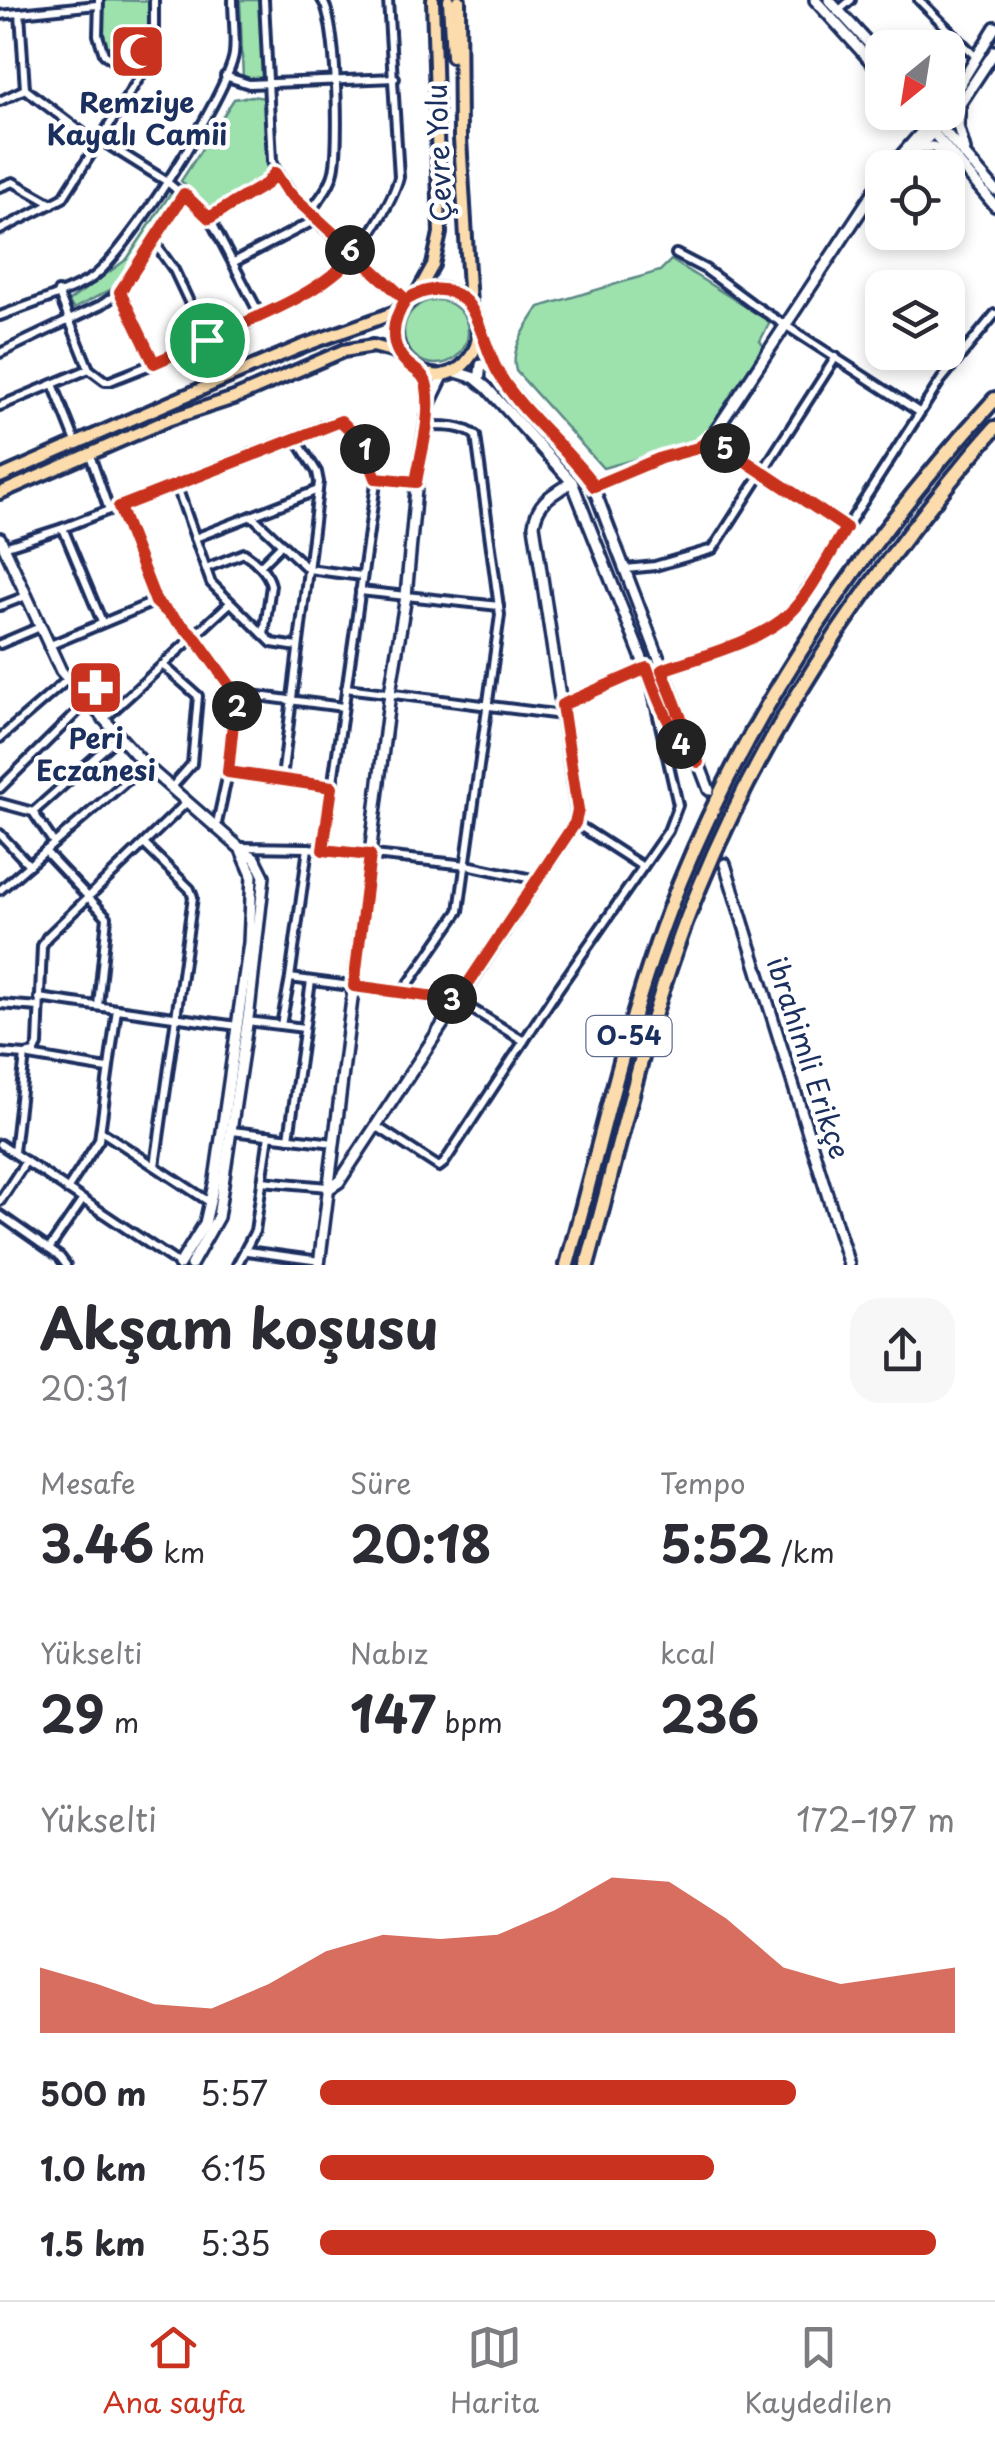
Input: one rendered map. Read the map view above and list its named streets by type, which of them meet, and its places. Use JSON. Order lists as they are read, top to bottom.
{
  "streets": {
    "highway": ["O-54"],
    "main road": ["Çevre Yolu"],
    "street": ["ibrahimli Erikçe"]
  },
  "places": {
    "mosque": ["Remziye Kayalı Camii"],
    "pharmacy": ["Peri Eczanesi"]
  },
  "north": "bottom left",
  "page": {
    "pins": [
      "6",
      "5",
      "1",
      "2",
      "4",
      "3"
    ],
    "heading": ["Akşam koşusu", "20:31"],
    "stats": [
      ["Mesafe", "3.46 km"],
      ["Süre", "20:18"],
      ["Tempo", "5:52 /km"],
      ["Yükselti", "29 m"],
      ["Nabız", "147 bpm"],
      ["kcal", "236"]
    ],
    "chart": ["Yükselti", "172–197 m"],
    "list": [
      {
        "name": "500 m",
        "note": "5:57"
      },
      {
        "name": "1.0 km",
        "note": "6:15"
      },
      {
        "name": "1.5 km",
        "note": "5:35"
      }
    ],
    "tabs": ["Ana sayfa", "Harita", "Kaydedilen"]
  }
}
